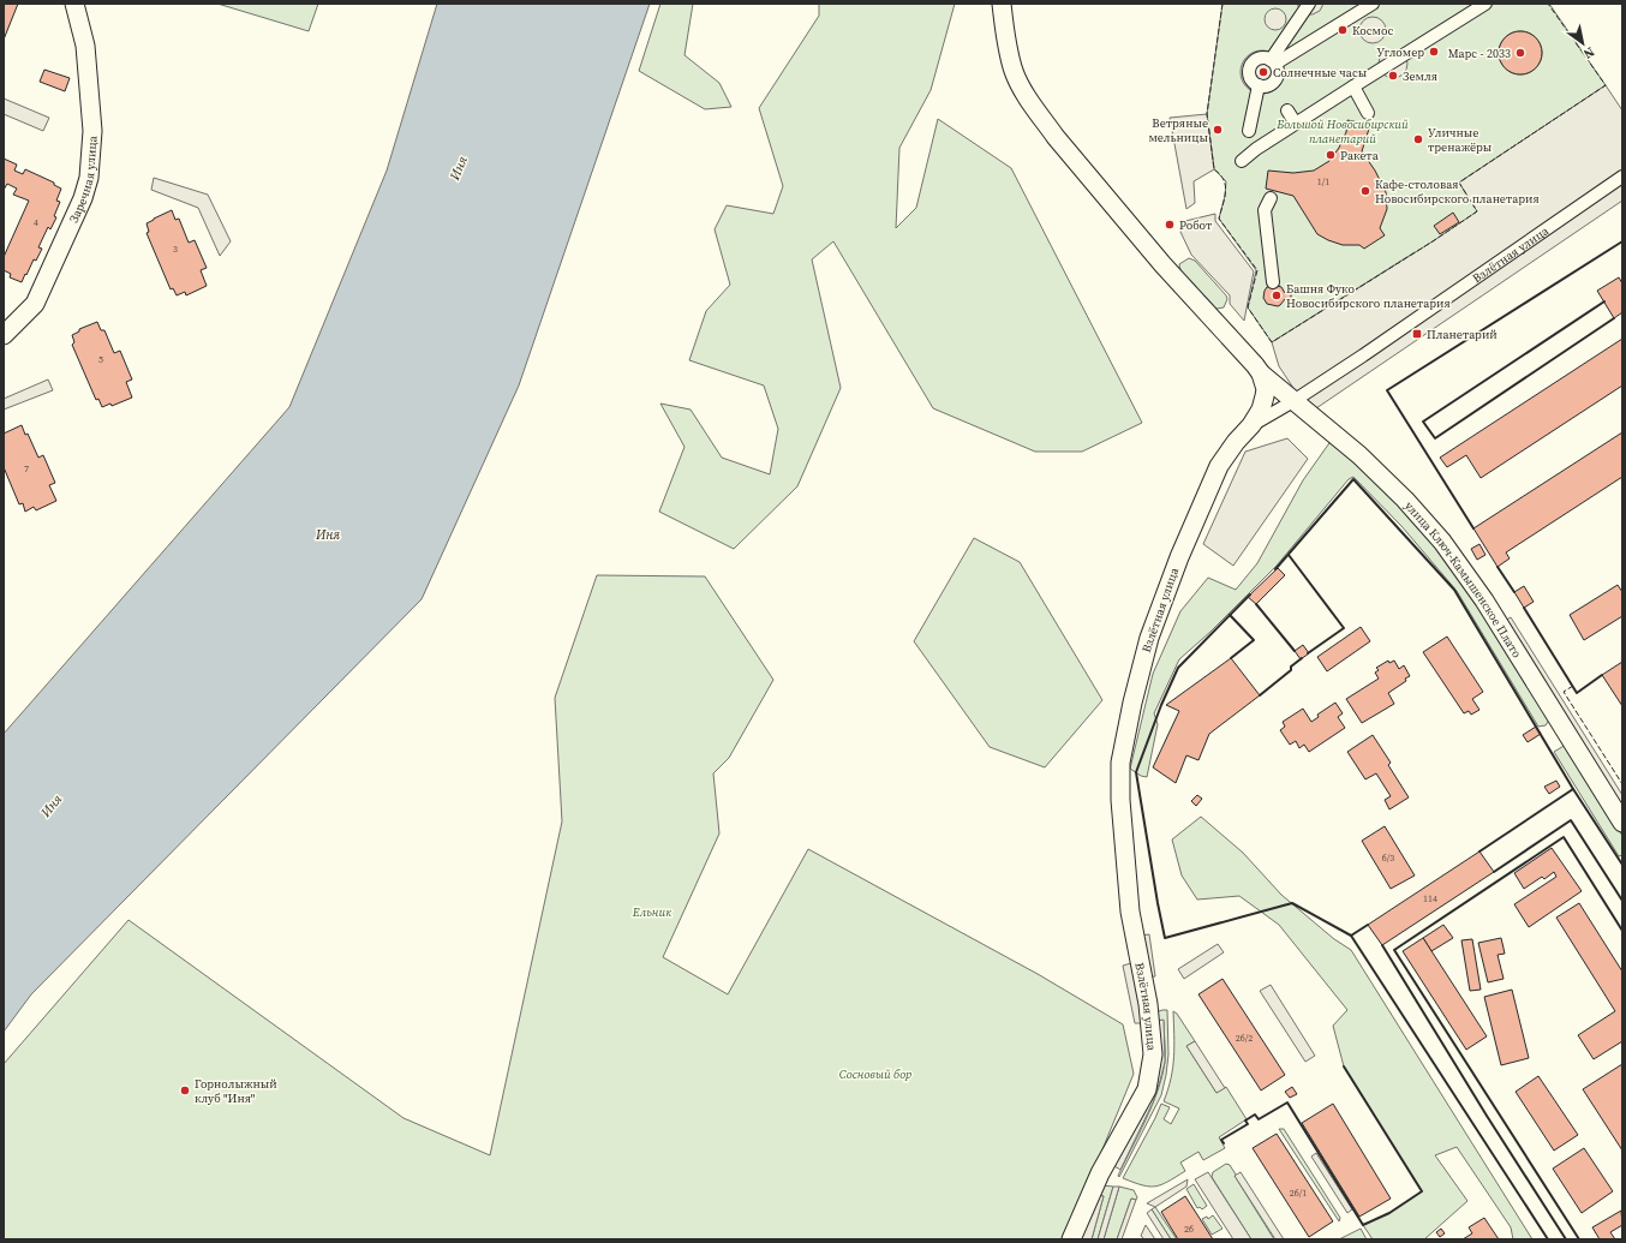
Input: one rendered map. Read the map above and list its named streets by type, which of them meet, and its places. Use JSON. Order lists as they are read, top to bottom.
{
  "streets": {
    "main road": ["Заречная улица", "Взлётная улица", "улица Ключ-Камышенское Плато"]
  },
  "crossings": [
    ["Взлётная улица", "улица Ключ-Камышенское Плато"]
  ],
  "water": ["Иня"],
  "parks": ["Большой Новосибирский планетарий", "Ельник", "Сосновый бор"],
  "places": {
    "other": [
      "Космос",
      "Угломер",
      "Марс - 2033",
      "Солнечные часы",
      "Земля",
      "Ветряные мельницы",
      "Уличные тренажёры",
      "Ракета",
      "Кафе-столовая Новосибирского планетария",
      "Робот",
      "Башня Фуко Новосибирского планетария",
      "Горнолыжный клуб \"Иня\""
    ],
    "transit": ["Планетарий"]
  },
  "house_numbers": [
    "1/1",
    "4",
    "3",
    "5",
    "7",
    "6/3",
    "114",
    "26/2",
    "26/1",
    "26"
  ],
  "north": "bottom right"
}
